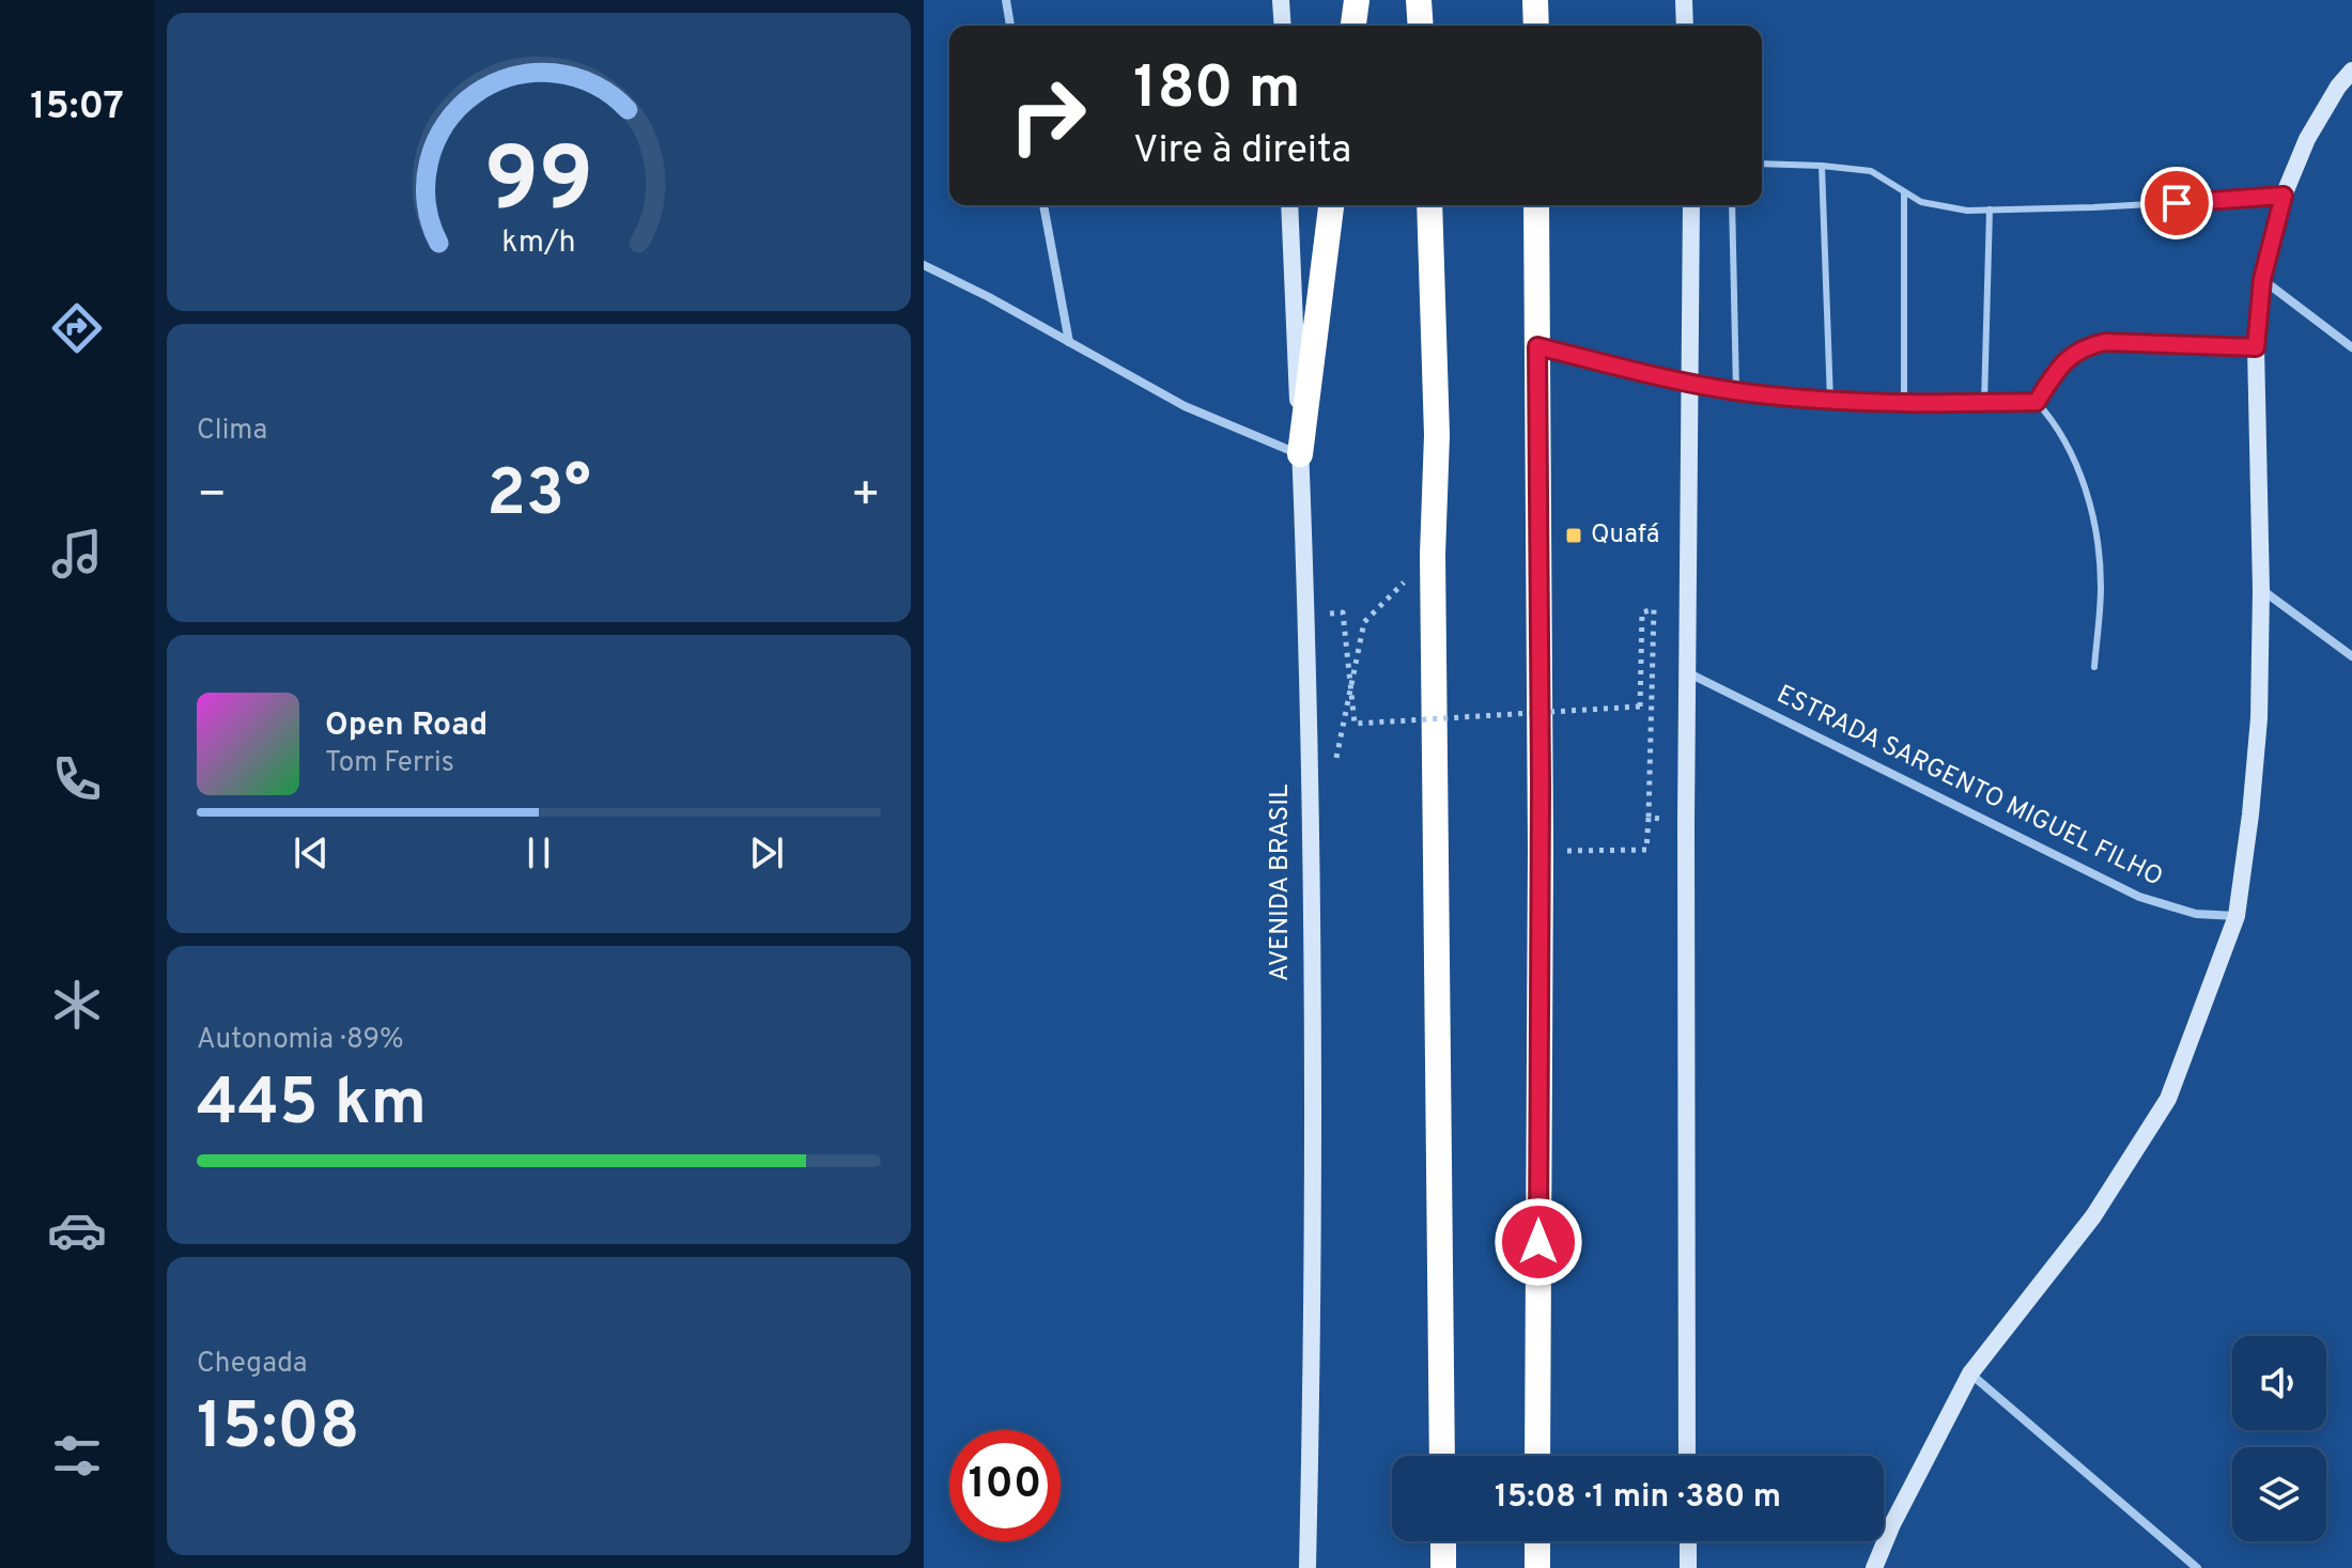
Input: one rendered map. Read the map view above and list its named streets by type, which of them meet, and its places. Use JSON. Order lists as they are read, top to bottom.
{
  "streets": {
    "street": ["ESTRADA SARGENTO MIGUEL FILHO", "AVENIDA BRASIL"]
  },
  "places": {
    "transit": ["Quafá"]
  },
  "page": {
    "tabs": "15:07",
    "turn": ["180 m", "Vire à direita"],
    "tile": [
      "Clima",
      ["Autonomia · 89%", "445 km"],
      ["Chegada", "15:08"]
    ],
    "heat": ["−", "23°", "+"],
    "song": ["Open Road", "Tom Ferris"],
    "limit": "100",
    "trip": "15:08 · 1 min · 380 m",
    "gauge": ["99", "km/h"]
  }
}
